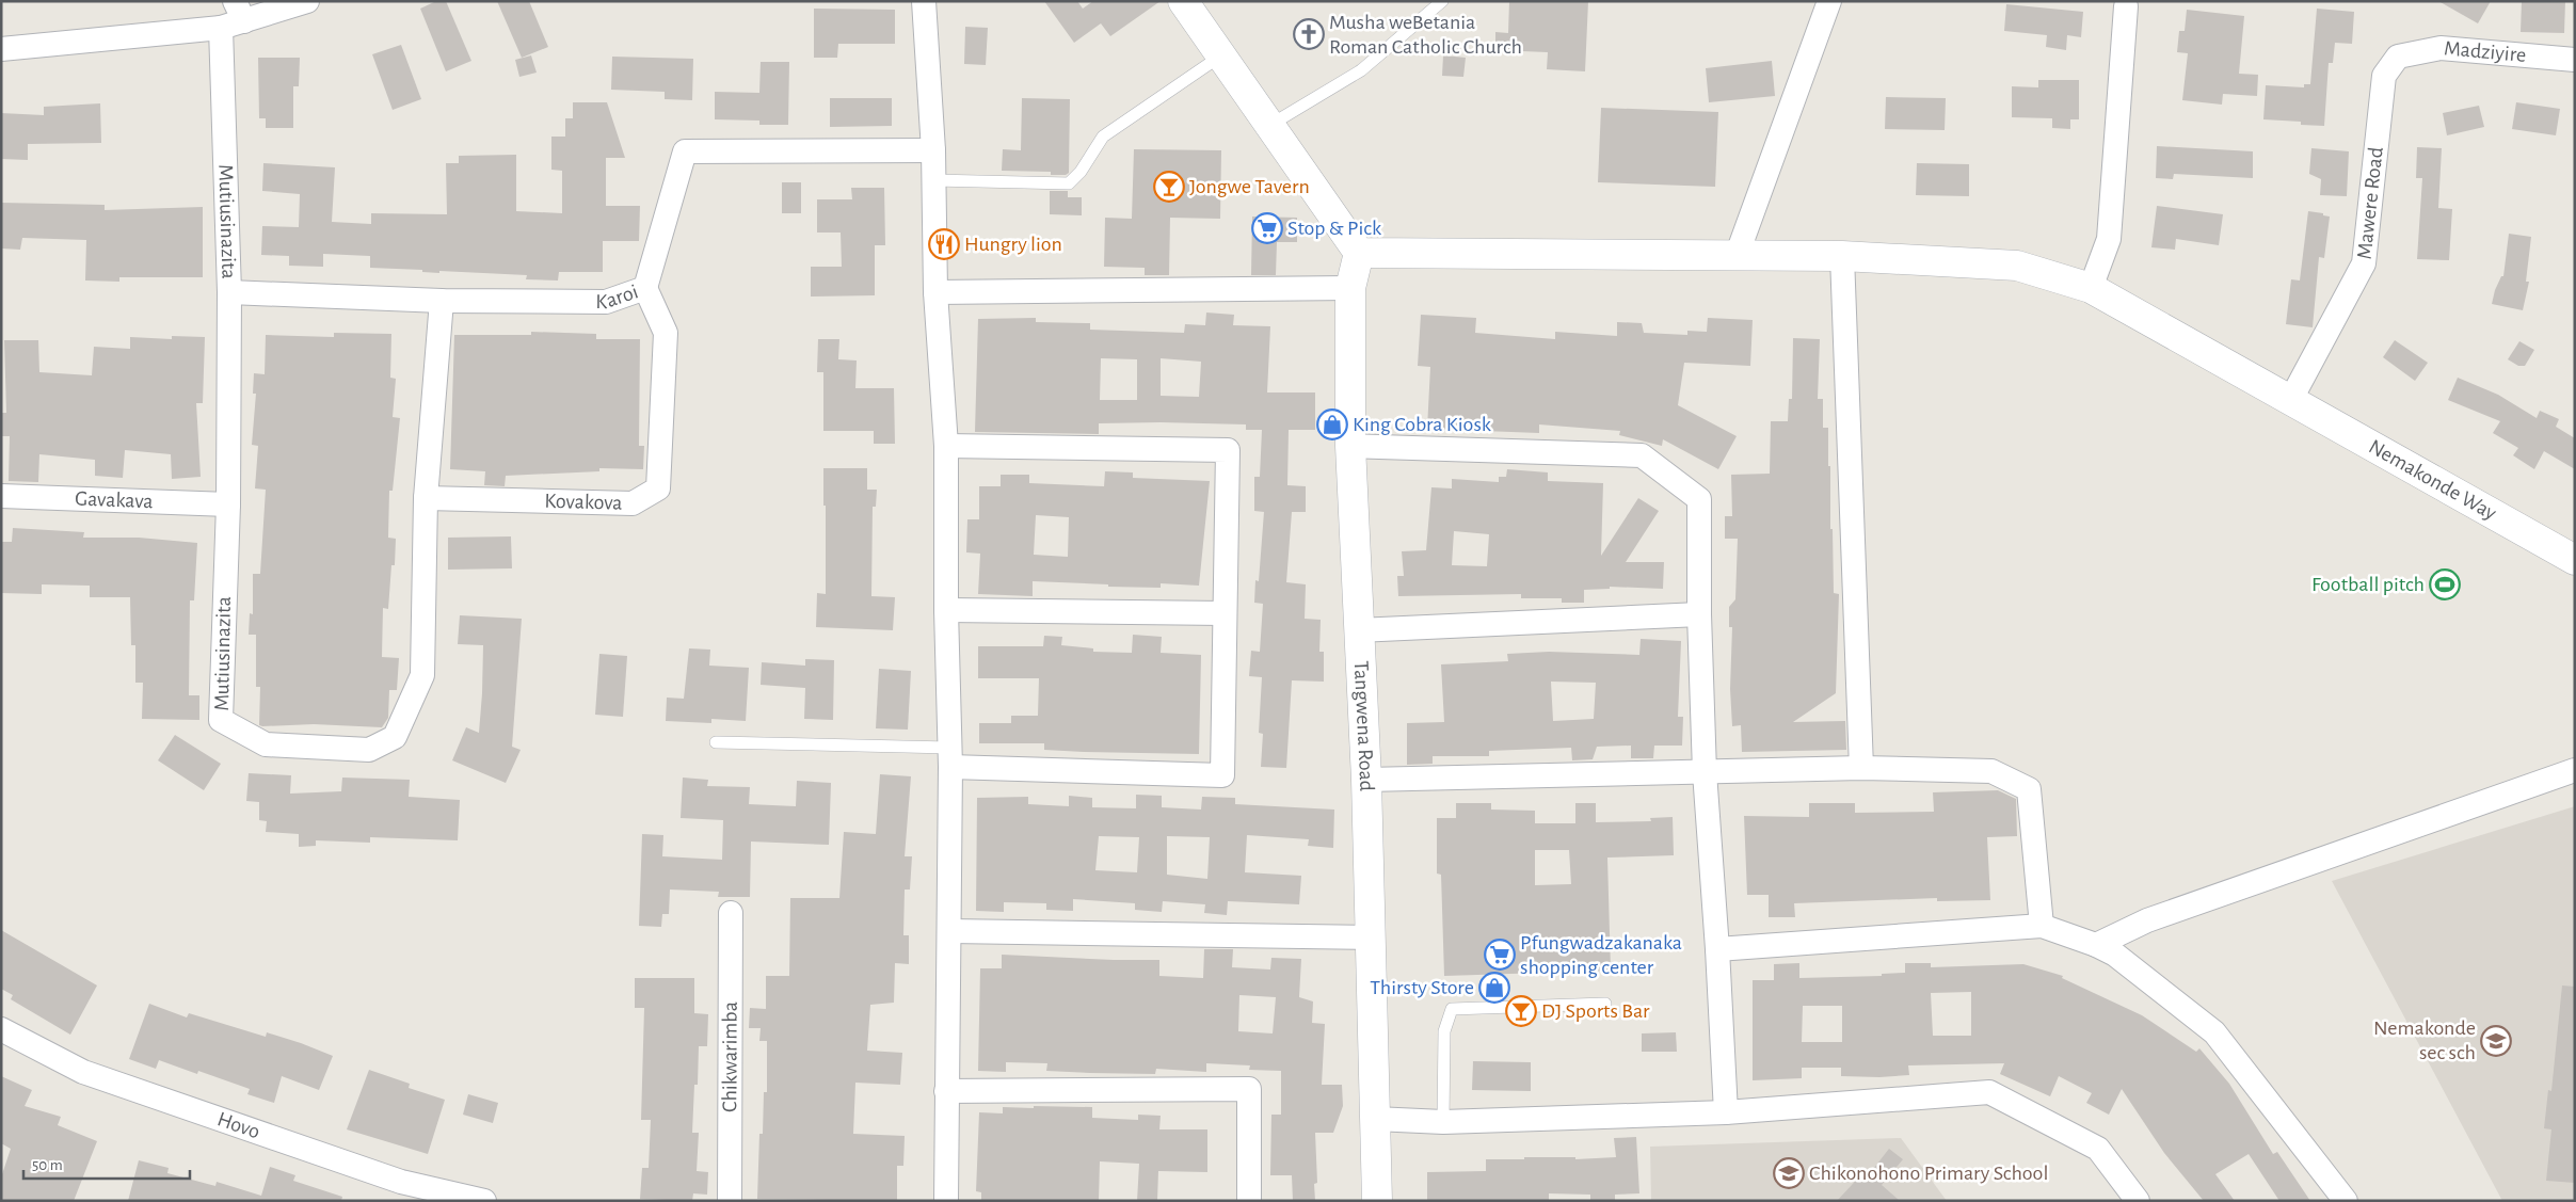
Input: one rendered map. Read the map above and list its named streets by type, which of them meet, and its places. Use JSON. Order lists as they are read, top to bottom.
{
  "streets": {
    "street": [
      "Madziyire",
      "Mawere Road",
      "Mutiusinazita",
      "Karoi",
      "Nemakonde Way",
      "Gavakava",
      "Kovakova",
      "Tangwena Road",
      "Chikwarimba",
      "Hovo"
    ]
  },
  "crossings": [
    ["Madziyire", "Mawere Road"],
    ["Mawere Road", "Nemakonde Way"],
    ["Mutiusinazita", "Karoi"],
    ["Mutiusinazita", "Gavakava"],
    ["Mutiusinazita", "Kovakova"],
    ["Karoi", "Kovakova"],
    ["Nemakonde Way", "Tangwena Road"]
  ],
  "places": {
    "church": ["Musha weBetania Roman Catholic Church"],
    "bar": ["Jongwe Tavern", "DJ Sports Bar"],
    "supermarket": ["Stop & Pick", "Pfungwadzakanaka shopping center"],
    "restaurant": ["Hungry lion"],
    "shop": ["King Cobra Kiosk", "Thirsty Store"],
    "sports": ["Football pitch"],
    "school or university": ["Nemakonde sec sch", "Chikonohono Primary School"]
  },
  "scale_bar": "50 m"
}
